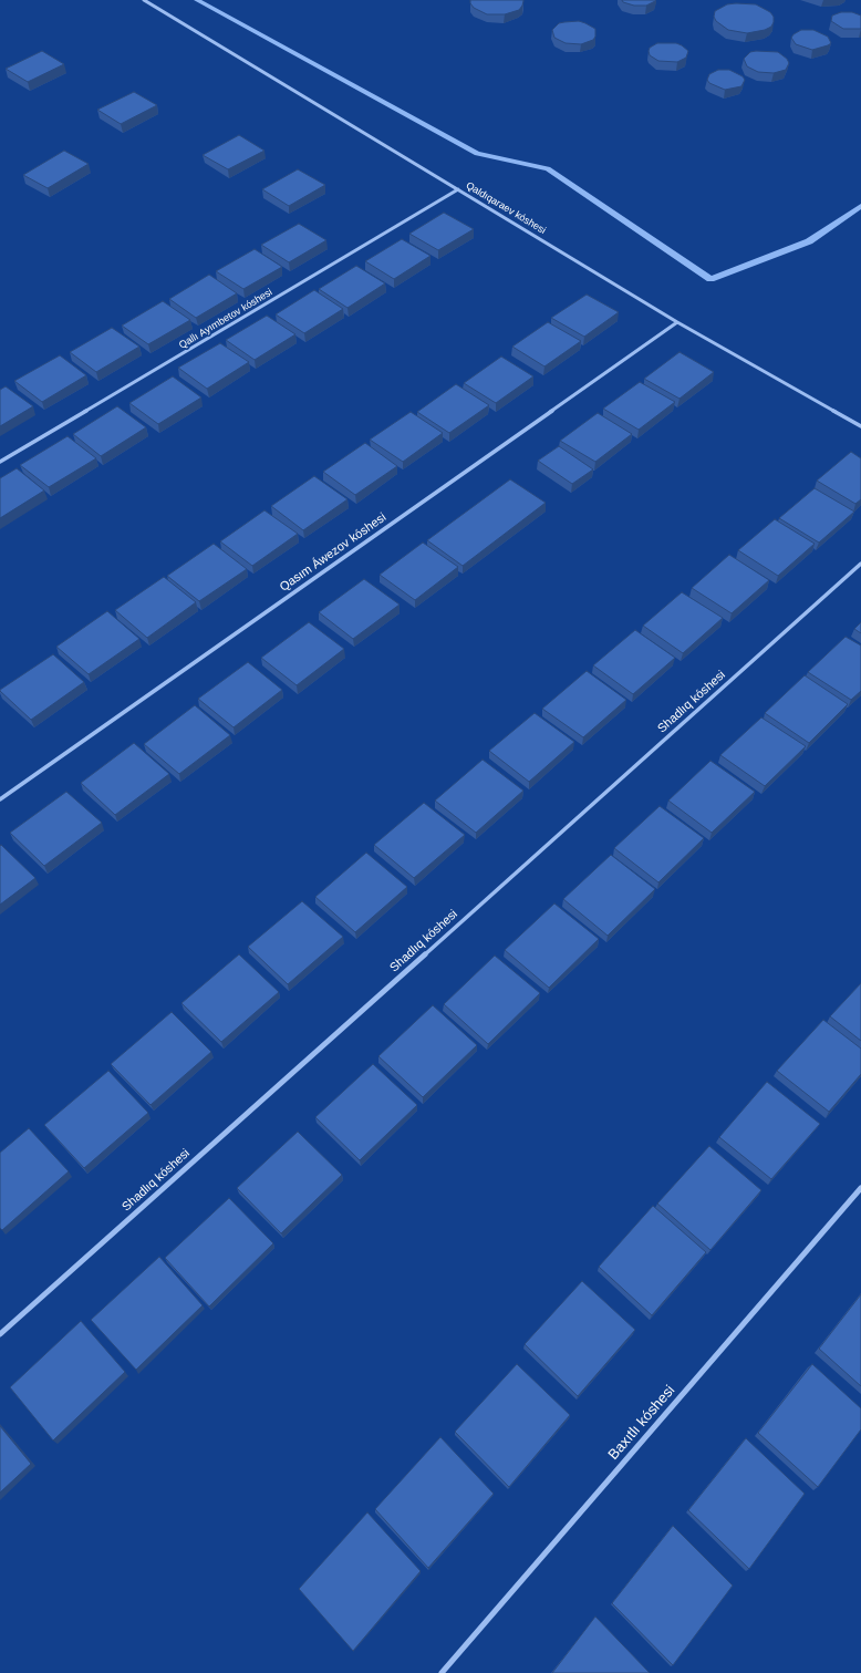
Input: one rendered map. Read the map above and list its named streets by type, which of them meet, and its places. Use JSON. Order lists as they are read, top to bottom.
{
  "streets": {
    "street": [
      "Qaldıqaraev kóshesi",
      "Qallı Ayımbetov kóshesi",
      "Qasım Áwezov kóshesi",
      "Shadlıq kóshesi",
      "Baxıtlı kóshesi"
    ]
  },
  "crossings": [
    ["Qaldıqaraev kóshesi", "Qallı Ayımbetov kóshesi"],
    ["Qaldıqaraev kóshesi", "Qasım Áwezov kóshesi"]
  ]
}
